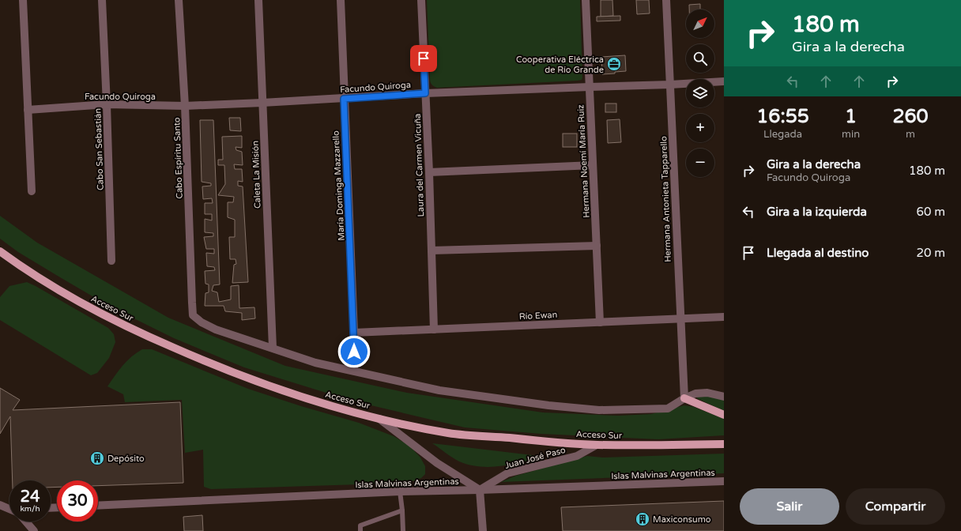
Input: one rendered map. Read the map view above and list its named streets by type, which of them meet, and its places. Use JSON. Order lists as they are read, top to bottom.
{
  "streets": {
    "main road": ["Acceso Sur"],
    "street": [
      "Facundo Quiroga",
      "Cabo San Sebastián",
      "Cabo Espíritu Santo",
      "Hermana Noemí María Ruiz",
      "Laura del Carmen Vicuña",
      "Caleta La Misión",
      "María Dominga Mazzarello",
      "Hermana Antonieta Tapparello",
      "Río Ewan",
      "Juan José Paso",
      "Islas Malvinas Argentinas"
    ]
  },
  "crossings": [
    ["Facundo Quiroga", "Cabo San Sebastián"],
    ["Facundo Quiroga", "Cabo Espíritu Santo"],
    ["Facundo Quiroga", "Hermana Noemí María Ruiz"],
    ["Facundo Quiroga", "Laura del Carmen Vicuña"],
    ["Facundo Quiroga", "Caleta La Misión"],
    ["Facundo Quiroga", "María Dominga Mazzarello"],
    ["Facundo Quiroga", "Hermana Antonieta Tapparello"],
    ["Cabo Espíritu Santo", "Caleta La Misión"],
    ["Hermana Noemí María Ruiz", "Río Ewan"],
    ["Laura del Carmen Vicuña", "Río Ewan"],
    ["María Dominga Mazzarello", "Río Ewan"],
    ["Hermana Antonieta Tapparello", "Río Ewan"],
    ["Acceso Sur", "Juan José Paso"],
    ["Juan José Paso", "Islas Malvinas Argentinas"]
  ],
  "places": {
    "office": ["Cooperativa Eléctrica de Río Grande"],
    "building": ["Depósito", "Maxiconsumo"]
  },
  "north": "top right",
  "page": {
    "turn": ["180 m", "Gira a la derecha"],
    "map_buttons": ["+", "−"],
    "eta": [
      "16:55",
      "Llegada",
      "1",
      "min",
      "260",
      "m"
    ],
    "list": [
      {
        "name": "Gira a la derecha",
        "note": "Facundo Quiroga",
        "value": "180 m"
      },
      {
        "name": "Gira a la izquierda",
        "value": "60 m"
      },
      {
        "name": "Llegada al destino",
        "value": "20 m"
      }
    ],
    "speed": "24 km/h",
    "limit": "30",
    "buttons": ["Salir", "Compartir"]
  }
}
